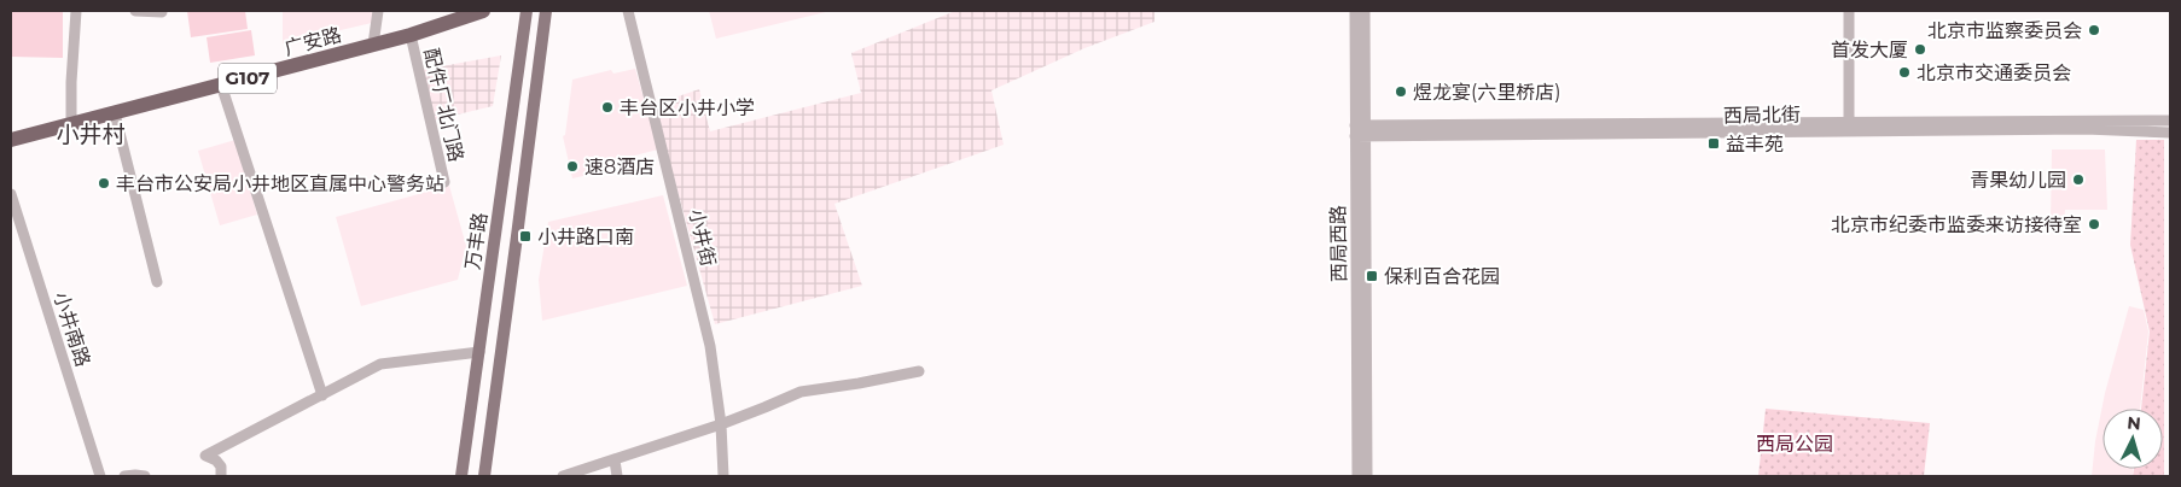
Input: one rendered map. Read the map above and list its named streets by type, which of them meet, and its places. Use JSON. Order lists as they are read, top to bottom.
{
  "streets": {
    "highway": ["广安路", "G107"],
    "main road": ["万丰路"],
    "street": [
      "配件厂北门路",
      "西局北街",
      "小井街",
      "西局西路",
      "小井南路"
    ]
  },
  "crossings": [
    ["广安路", "配件厂北门路"],
    ["西局北街", "西局西路"]
  ],
  "districts": ["小井村"],
  "parks": ["西局公园"],
  "places": {
    "other": [
      "北京市监察委员会",
      "首发大厦",
      "北京市交通委员会",
      "煜龙宴(六里桥店)",
      "丰台区小井小学",
      "速8酒店",
      "青果幼儿园",
      "丰台市公安局小井地区直属中心警务站",
      "北京市纪委市监委来访接待室"
    ],
    "transit": ["益丰苑", "小井路口南", "保利百合花园"]
  },
  "north": "top"
}
